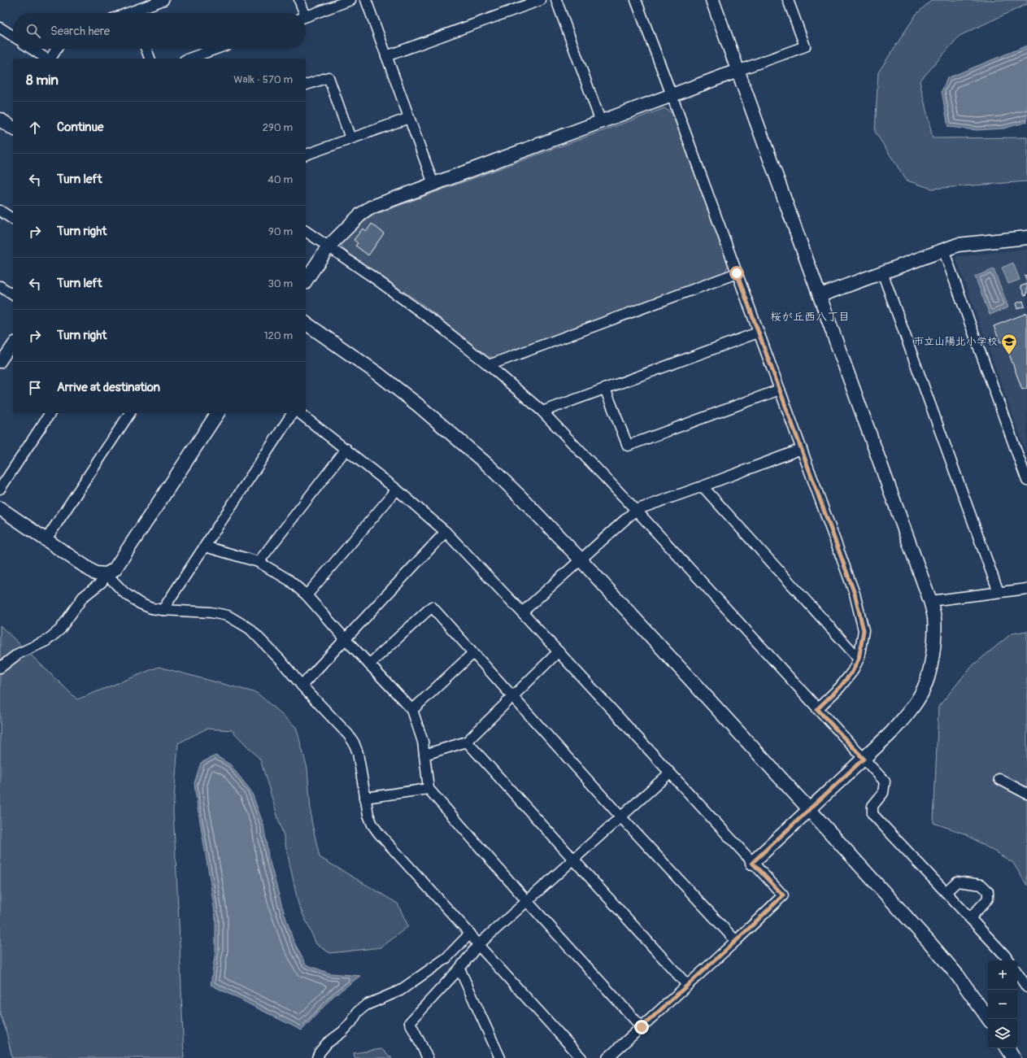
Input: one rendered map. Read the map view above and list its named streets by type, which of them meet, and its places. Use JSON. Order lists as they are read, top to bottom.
{
  "districts": ["桜が丘西八丁目"],
  "places": {
    "school or university": ["市立山陽北小学校"]
  },
  "page": {
    "search": "Search here",
    "heading": ["8 min", "Walk · 570 m"],
    "list": [
      ["Continue", "290 m"],
      ["Turn left", "40 m"],
      ["Turn right", "90 m"],
      ["Turn left", "30 m"],
      ["Turn right", "120 m"],
      "Arrive at destination"
    ],
    "map_buttons": ["+", "−"]
  }
}
